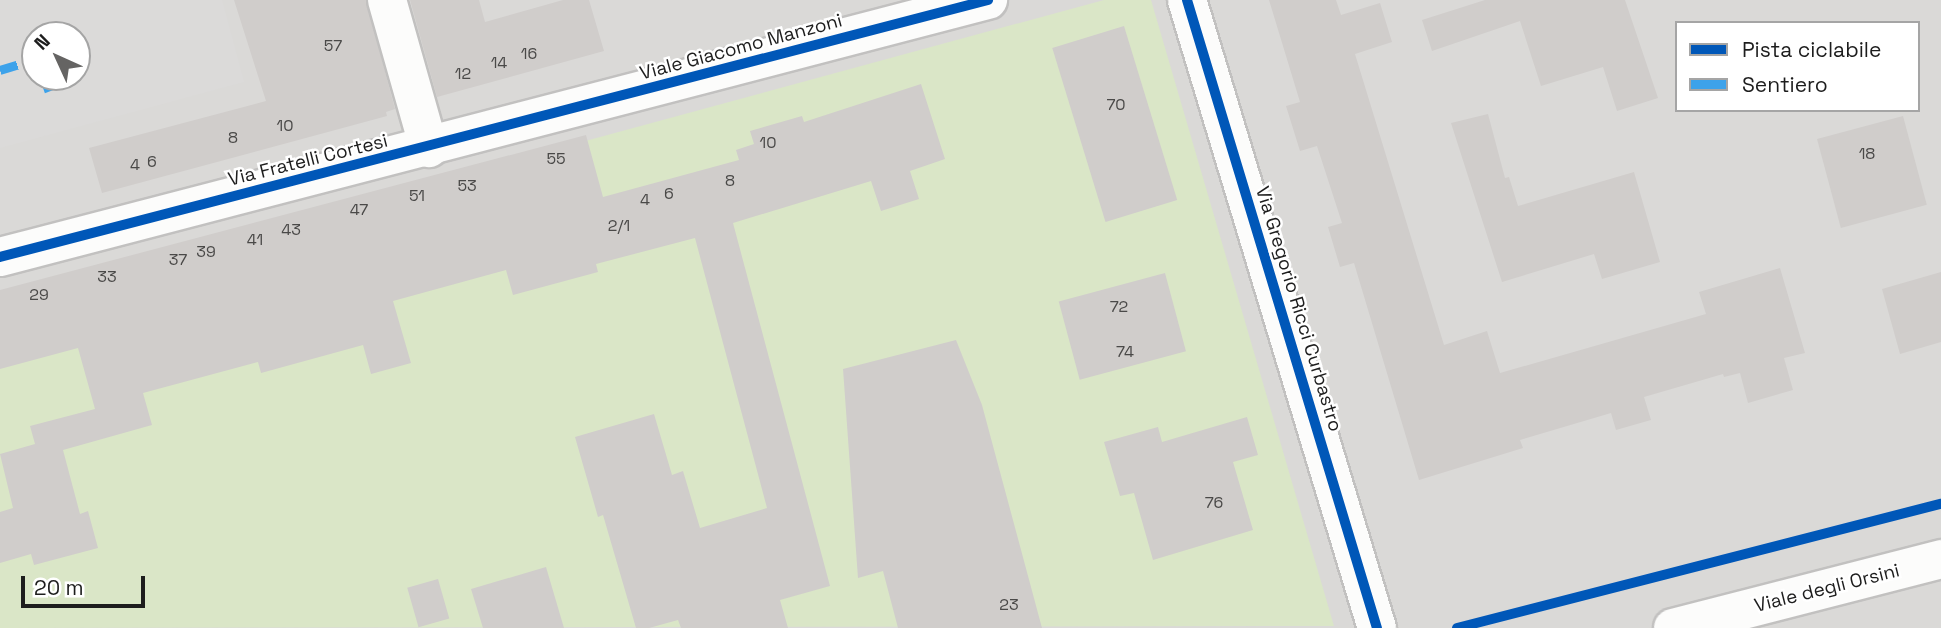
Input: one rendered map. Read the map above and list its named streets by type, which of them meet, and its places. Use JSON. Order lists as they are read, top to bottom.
{
  "streets": {
    "street": [
      "Viale Giacomo Manzoni",
      "Via Fratelli Cortesi",
      "Via Gregorio Ricci Curbastro",
      "Viale degli Orsini"
    ]
  },
  "crossings": [
    ["Viale Giacomo Manzoni", "Via Fratelli Cortesi"]
  ],
  "house_numbers": [
    "57",
    "16",
    "14",
    "12",
    "70",
    "10",
    "8",
    "10",
    "18",
    "55",
    "6",
    "4",
    "8",
    "53",
    "6",
    "51",
    "4",
    "47",
    "2/1",
    "43",
    "41",
    "39",
    "37",
    "33",
    "29",
    "72",
    "74",
    "76",
    "23"
  ],
  "legend": ["Pista ciclabile", "Sentiero"],
  "scale_bar": "20 m",
  "north": "top left"
}
